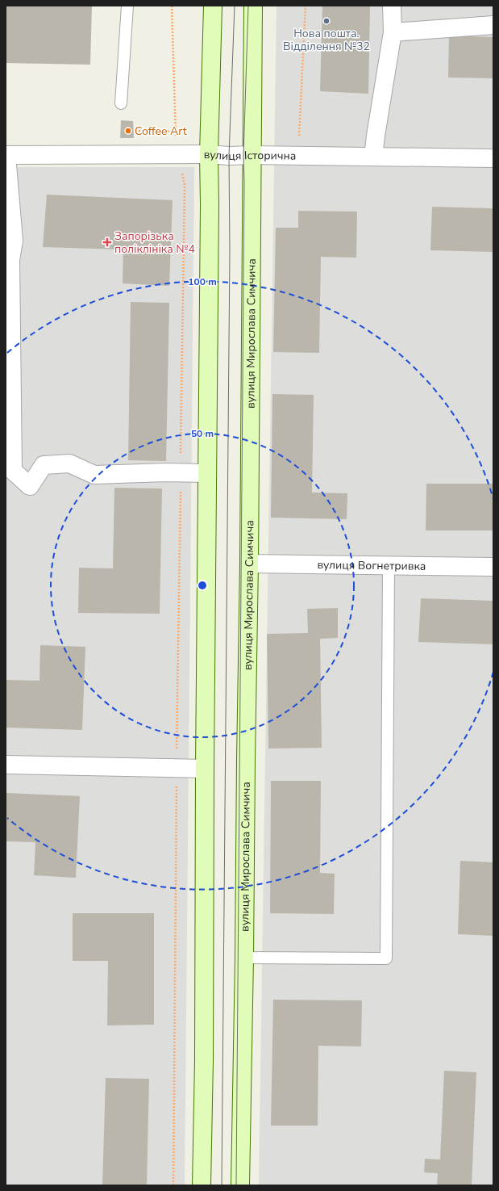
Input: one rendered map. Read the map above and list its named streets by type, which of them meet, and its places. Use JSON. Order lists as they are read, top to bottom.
{
  "streets": {
    "street": ["вулиця Історична", "вулиця Мирослава Симчича", "вулиця Вогнетривка"]
  },
  "crossings": [
    ["вулиця Історична", "вулиця Мирослава Симчича"],
    ["вулиця Мирослава Симчича", "вулиця Вогнетривка"]
  ],
  "places": {
    "other": ["Нова пошта. Відділення №32", "Coffee Art"],
    "health": ["Запорізька поліклініка №4"]
  },
  "rings": ["100 m", "50 m"]
}
